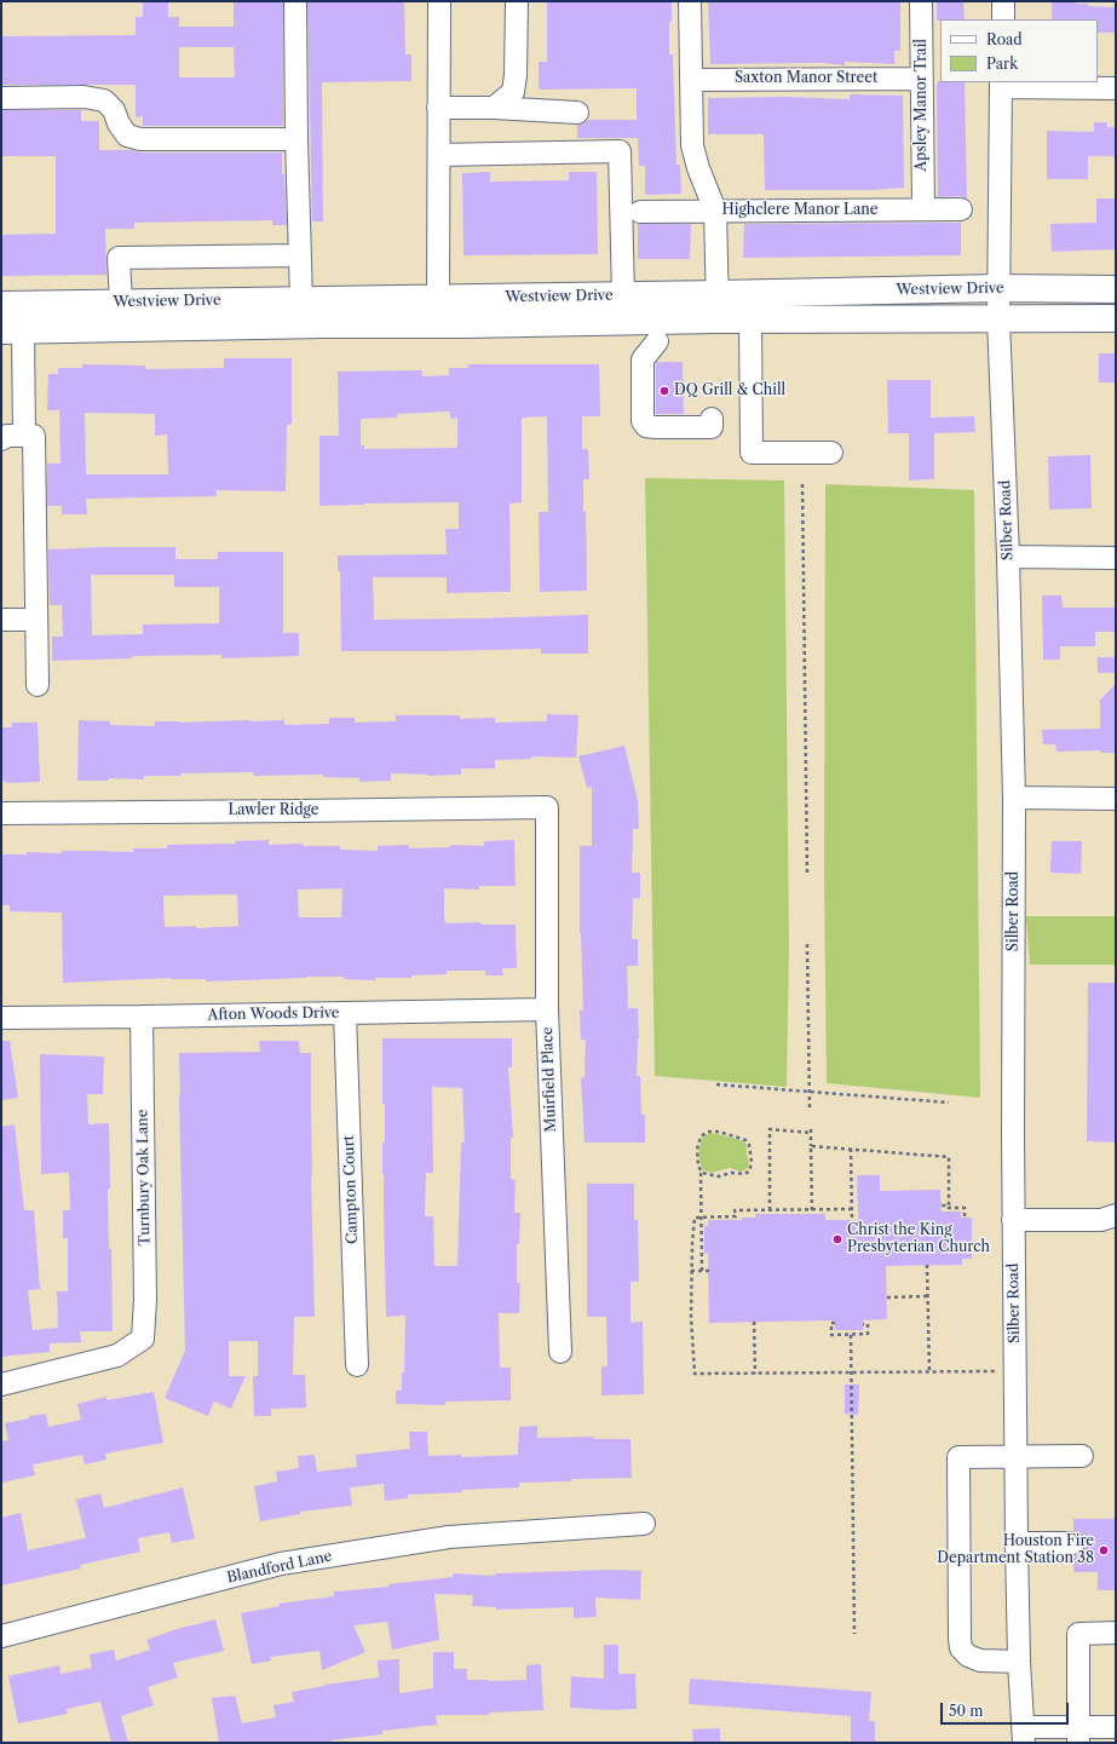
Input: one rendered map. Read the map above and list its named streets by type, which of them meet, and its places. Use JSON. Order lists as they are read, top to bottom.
{
  "streets": {
    "main road": ["Westview Drive"],
    "street": [
      "Saxton Manor Street",
      "Apsley Manor Trail",
      "Highclere Manor Lane",
      "Silber Road",
      "Lawler Ridge",
      "Afton Woods Drive",
      "Muirfield Place",
      "Turnbury Oak Lane",
      "Campton Court",
      "Blandford Lane"
    ]
  },
  "crossings": [
    ["Saxton Manor Street", "Apsley Manor Trail"],
    ["Apsley Manor Trail", "Highclere Manor Lane"],
    ["Westview Drive", "Silber Road"],
    ["Lawler Ridge", "Muirfield Place"],
    ["Afton Woods Drive", "Muirfield Place"],
    ["Afton Woods Drive", "Turnbury Oak Lane"],
    ["Afton Woods Drive", "Campton Court"]
  ],
  "places": ["DQ Grill & Chill", "Christ the King Presbyterian Church", "Houston Fire Department Station 38"],
  "legend": ["Road", "Park"],
  "scale_bar": "50 m"
}
